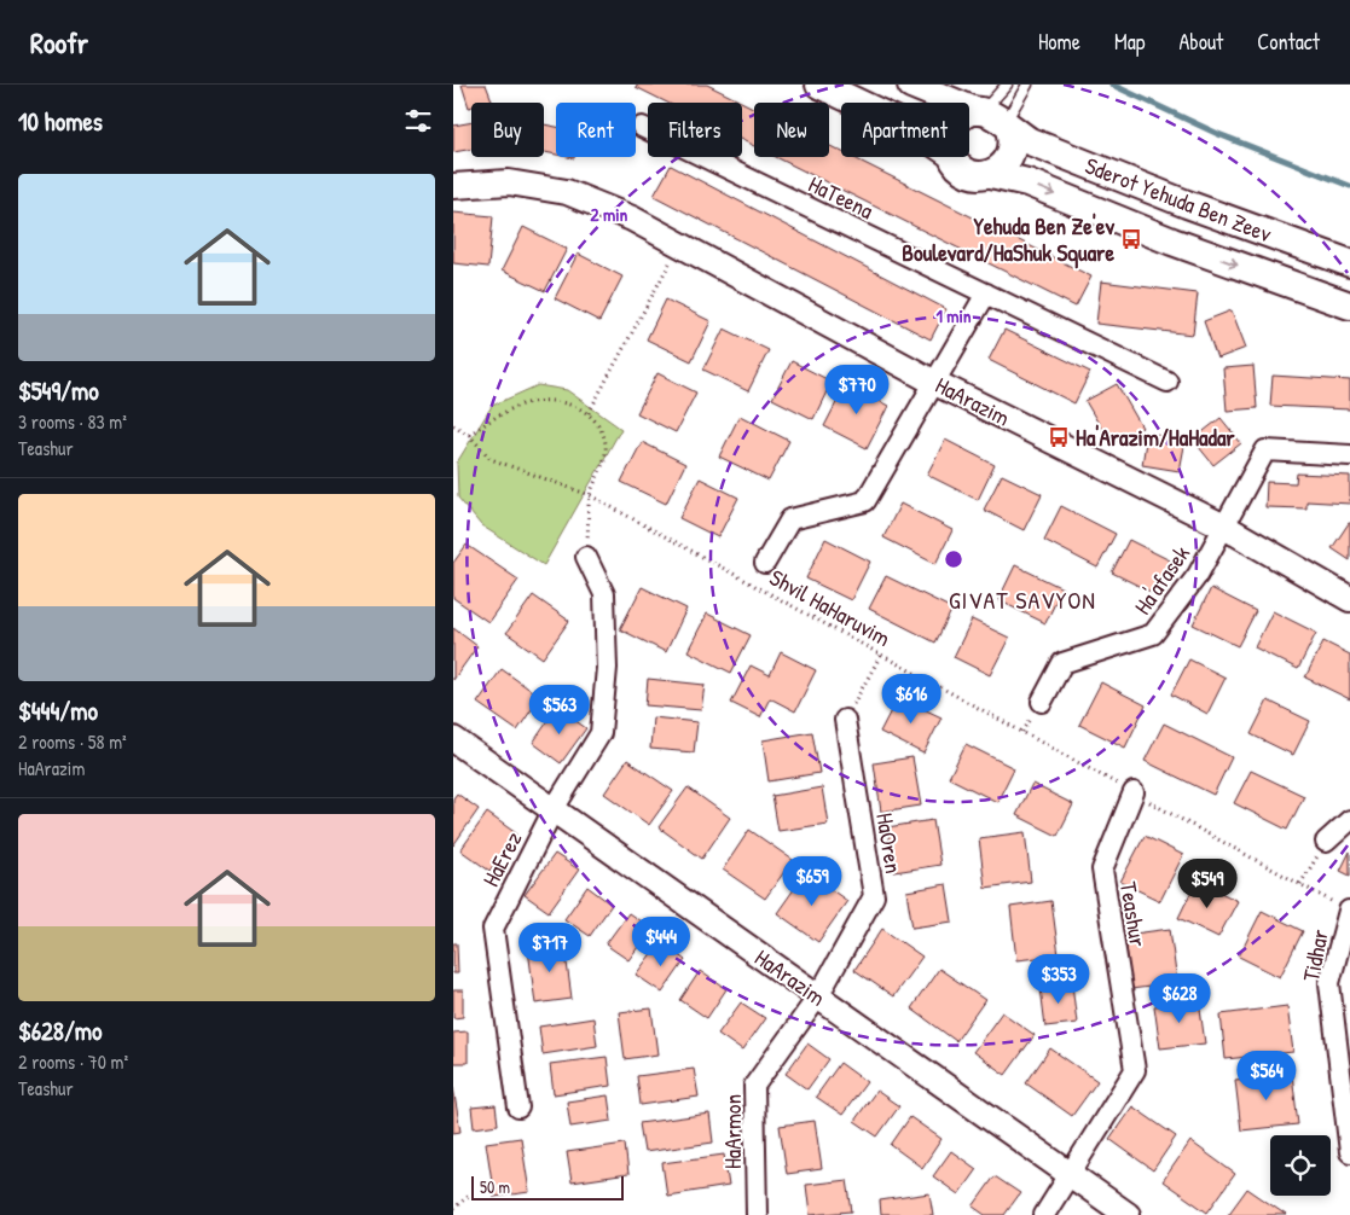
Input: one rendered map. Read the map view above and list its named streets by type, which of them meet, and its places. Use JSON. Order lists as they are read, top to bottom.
{
  "streets": {
    "main road": ["Sderot Yehuda Ben Zeev"],
    "street": [
      "HaTeena",
      "HaArazim",
      "Ha'afasek",
      "HaOren",
      "HaErez",
      "Teashur",
      "Tidhar",
      "HaArmon"
    ],
    "path": ["Shvil HaHaruvim"]
  },
  "crossings": [
    ["HaArazim", "Ha'afasek"],
    ["HaArazim", "HaOren"],
    ["HaArazim", "HaErez"],
    ["HaArazim", "Teashur"],
    ["HaArazim", "HaArmon"],
    ["Shvil HaHaruvim", "Teashur"],
    ["Shvil HaHaruvim", "Tidhar"],
    ["HaOren", "HaArmon"]
  ],
  "districts": ["GIVAT SAVYON"],
  "places": {
    "bus stop": ["Yehuda Ben Ze'ev Boulevard/HaShuk Square", "Ha'Arazim/HaHadar"]
  },
  "scale_bar": "50 m",
  "page": {
    "header": "Roofr",
    "nav": [
      "Home",
      "Map",
      "About",
      "Contact"
    ],
    "heading": "10 homes",
    "chip": [
      "Buy",
      "Rent",
      "Filters",
      "New",
      "Apartment"
    ],
    "list": [
      {
        "name": "$549/mo",
        "note": "3 rooms · 83 m² · Teashur"
      },
      {
        "name": "$444/mo",
        "note": "2 rooms · 58 m² · HaArazim"
      },
      {
        "name": "$628/mo",
        "note": "2 rooms · 70 m² · Teashur"
      }
    ],
    "price": [
      "$770",
      "$616",
      "$563",
      "$659",
      "$549",
      "$444",
      "$717",
      "$353",
      "$628",
      "$564"
    ],
    "scale": "50 m"
  },
  "rings": ["2 min", "1 min"]
}
